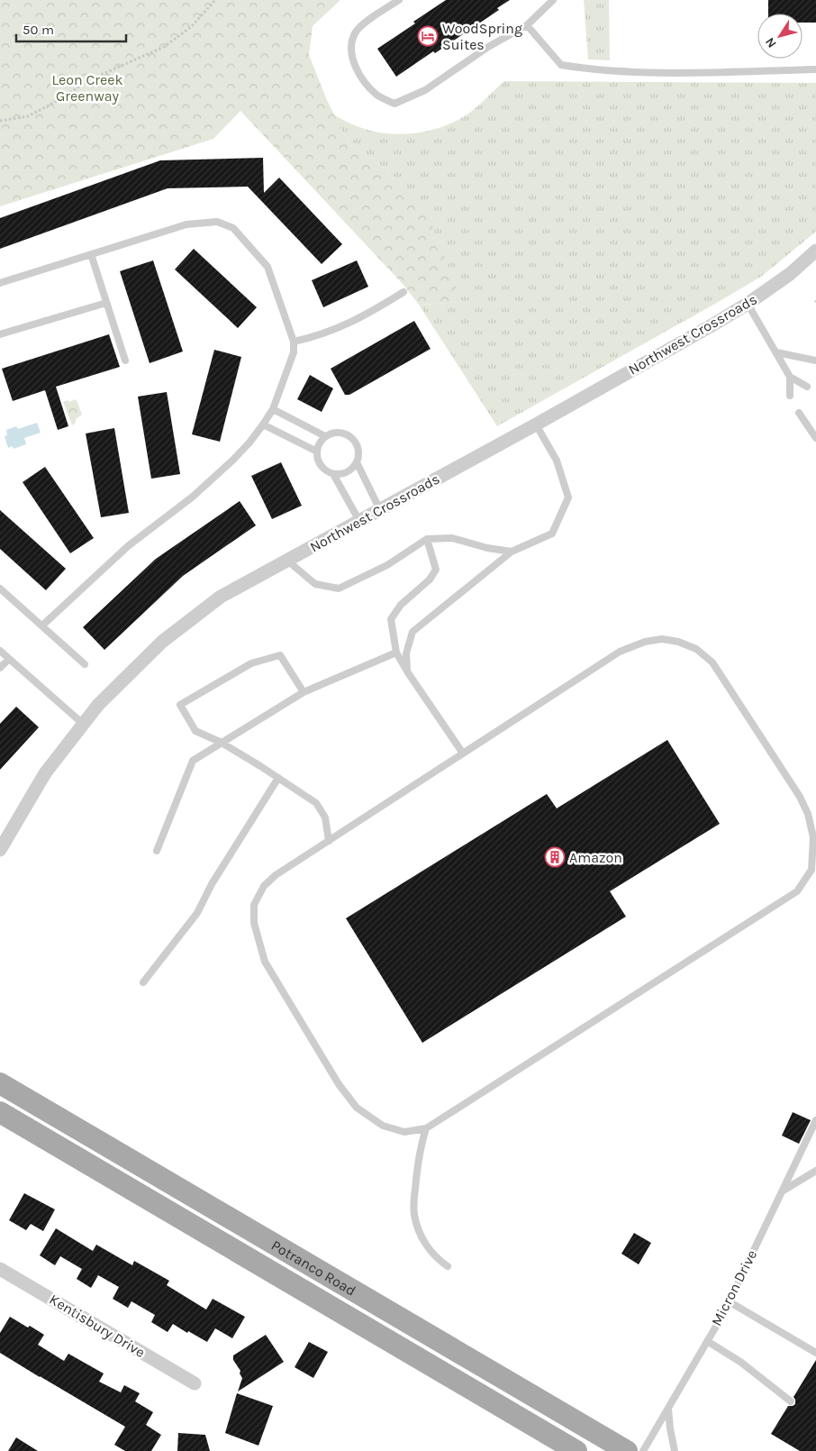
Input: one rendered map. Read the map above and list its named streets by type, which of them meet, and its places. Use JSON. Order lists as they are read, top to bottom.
{
  "streets": {
    "main road": ["Potranco Road"],
    "street": ["Northwest Crossroads", "Kentisbury Drive"],
    "lane": ["Micron Drive"]
  },
  "parks": ["Leon Creek Greenway"],
  "places": {
    "hotel": ["WoodSpring Suites"],
    "building": ["Amazon"]
  },
  "scale_bar": "50 m",
  "north": "bottom left"
}
